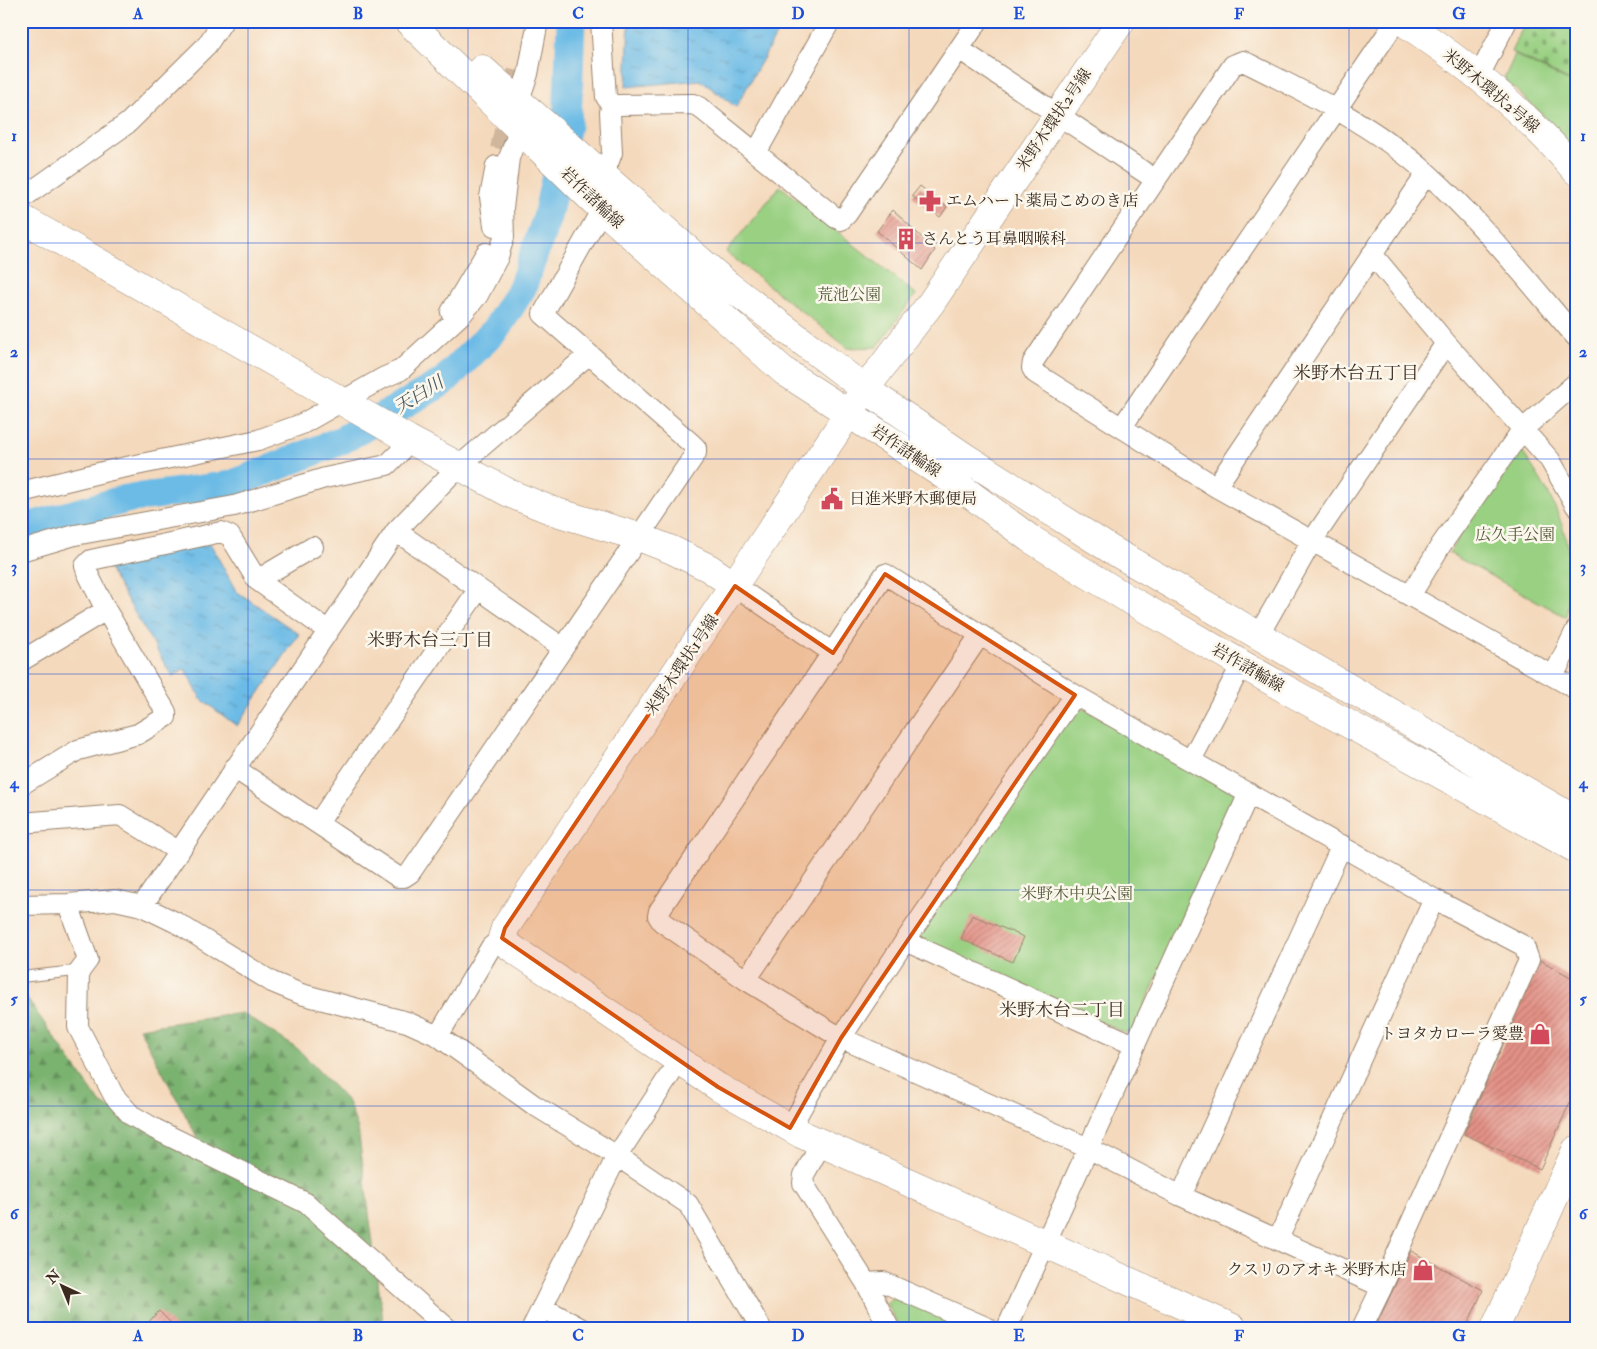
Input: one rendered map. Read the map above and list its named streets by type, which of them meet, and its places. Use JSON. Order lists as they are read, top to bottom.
{
  "streets": {
    "street": ["米野木環状2号線", "岩作諸輪線", "米野木環状1号線"]
  },
  "crossings": [
    ["米野木環状2号線", "岩作諸輪線"],
    ["米野木環状2号線", "米野木環状1号線"],
    ["岩作諸輪線", "米野木環状1号線"]
  ],
  "districts": ["米野木台五丁目", "米野木台三丁目", "米野木台二丁目"],
  "water": ["天白川"],
  "parks": ["荒池公園", "広久手公園", "米野木中央公園"],
  "places": {
    "pharmacy": ["エムハート薬局こめのき店"],
    "building": ["さんとう耳鼻咽喉科"],
    "public building": ["日進米野木郵便局"],
    "shop": ["トヨタカローラ愛豊", "クスリのアオキ 米野木店"]
  },
  "north": "top left",
  "grid": {
    "columns": [
      "A",
      "B",
      "C",
      "D",
      "E",
      "F",
      "G"
    ],
    "rows": [
      "1",
      "2",
      "3",
      "4",
      "5",
      "6"
    ]
  }
}
